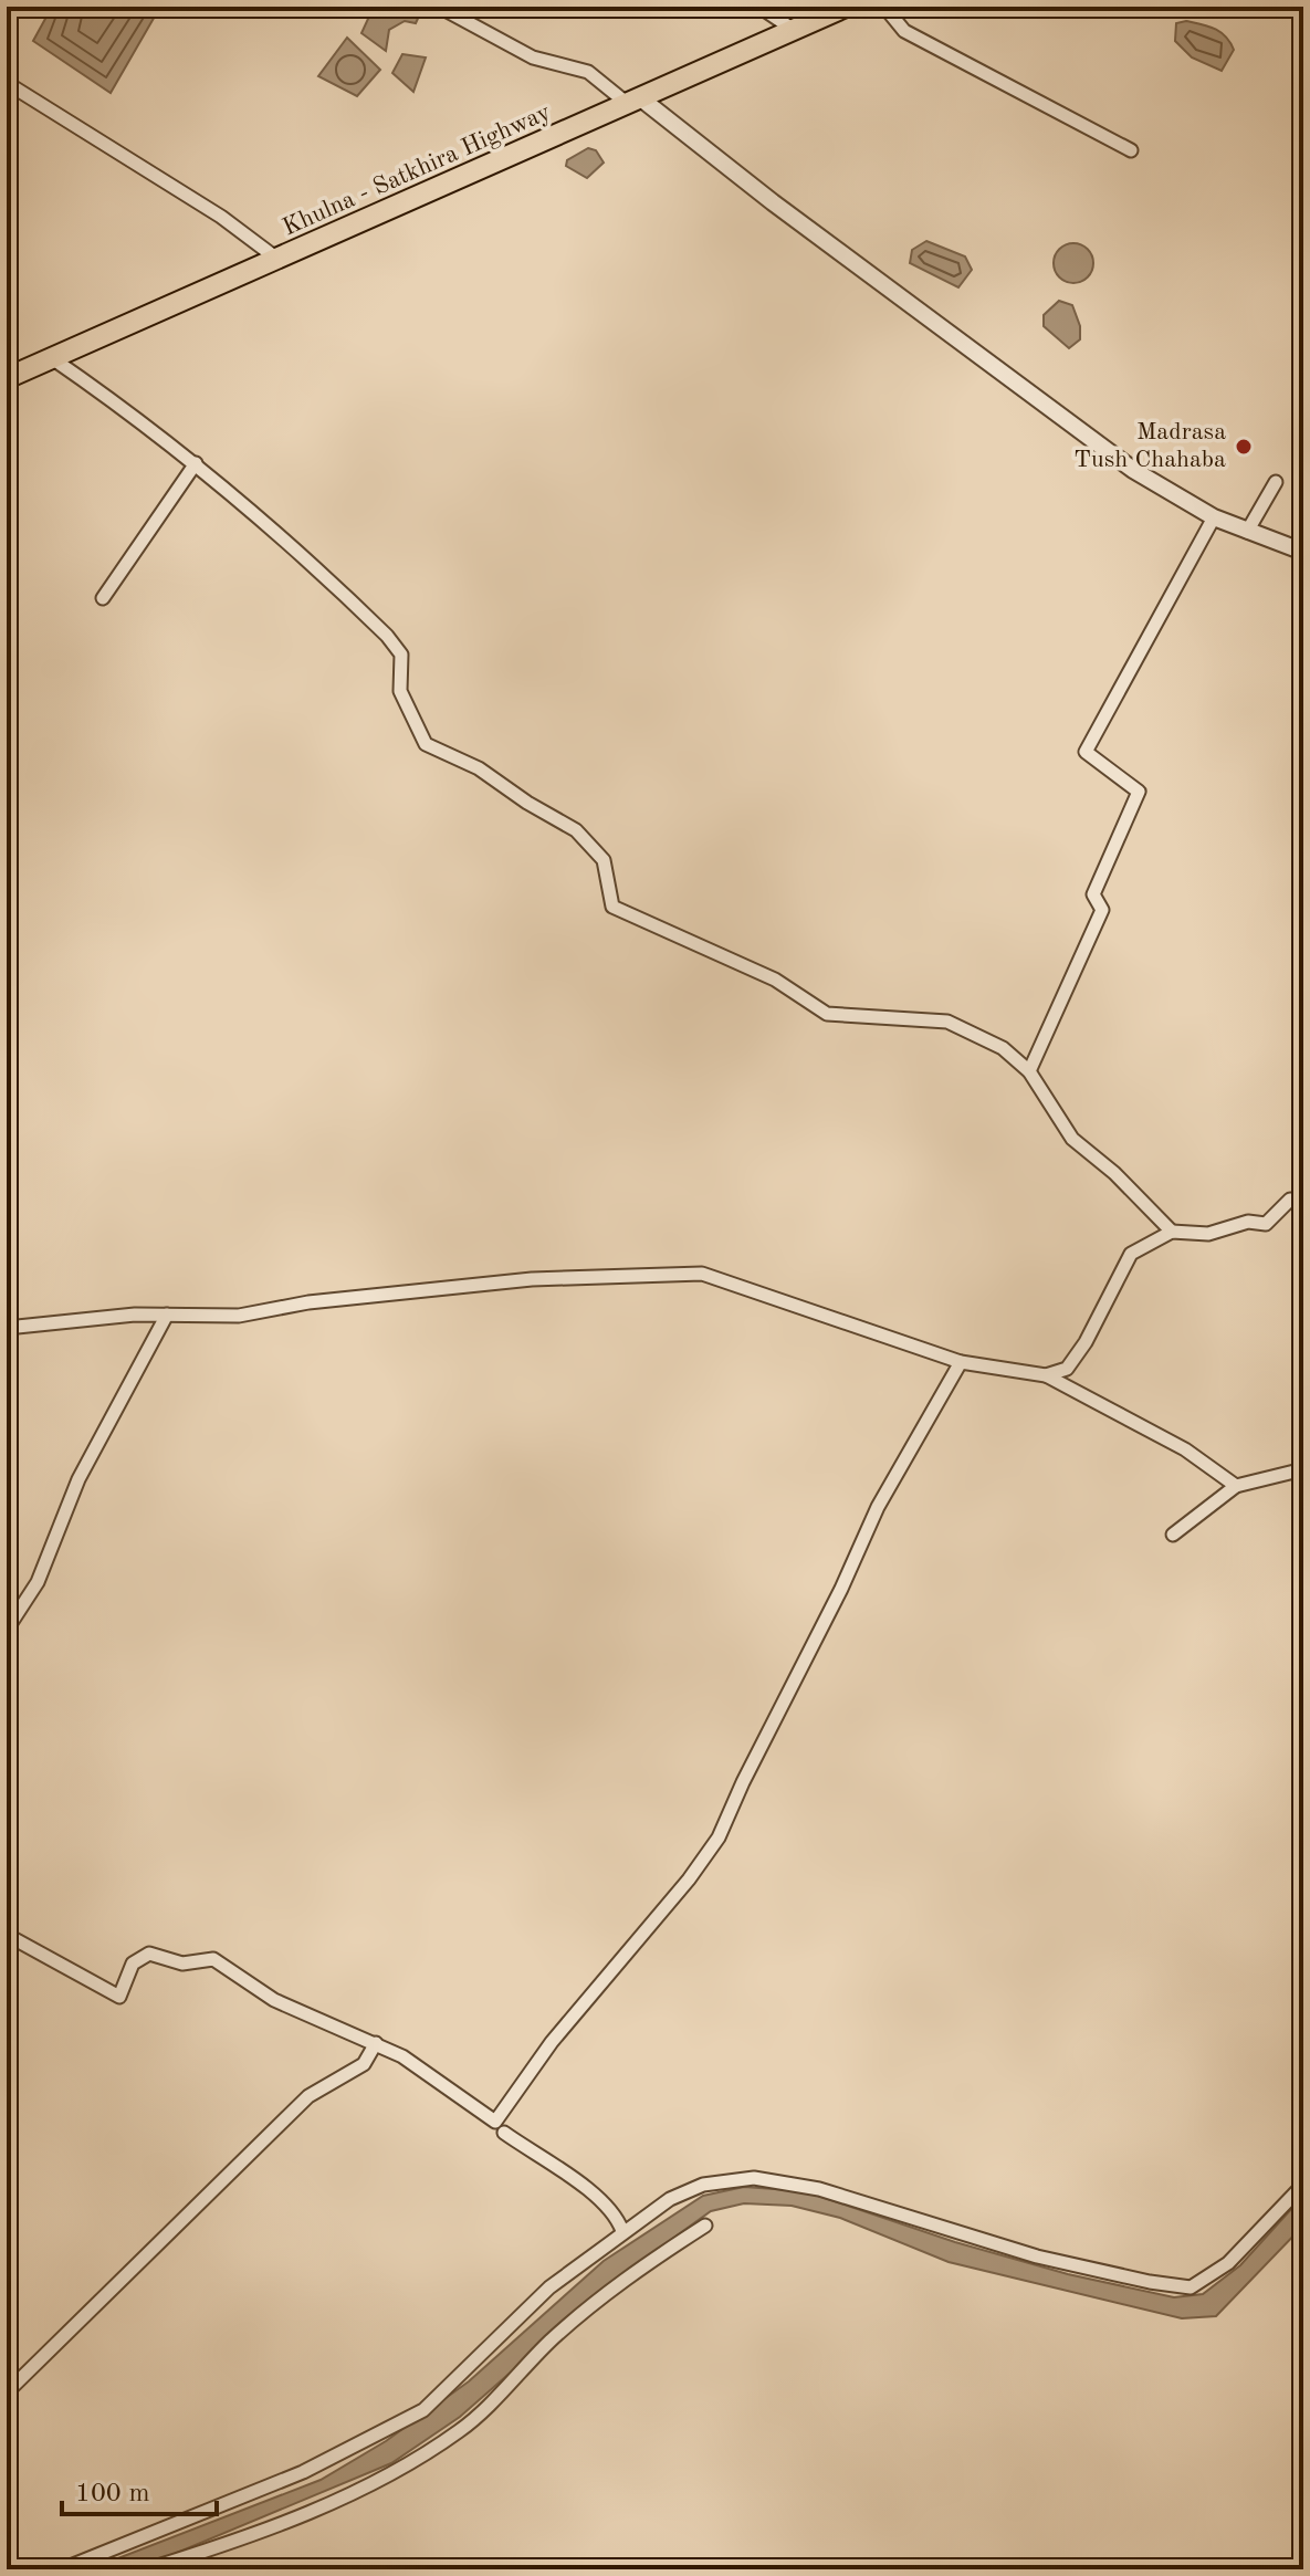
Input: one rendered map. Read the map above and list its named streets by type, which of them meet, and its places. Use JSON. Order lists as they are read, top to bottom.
{
  "streets": {
    "highway": ["Khulna - Satkhira Highway"]
  },
  "places": ["Madrasa Tush Chahaba"],
  "scale_bar": "100 m"
}
